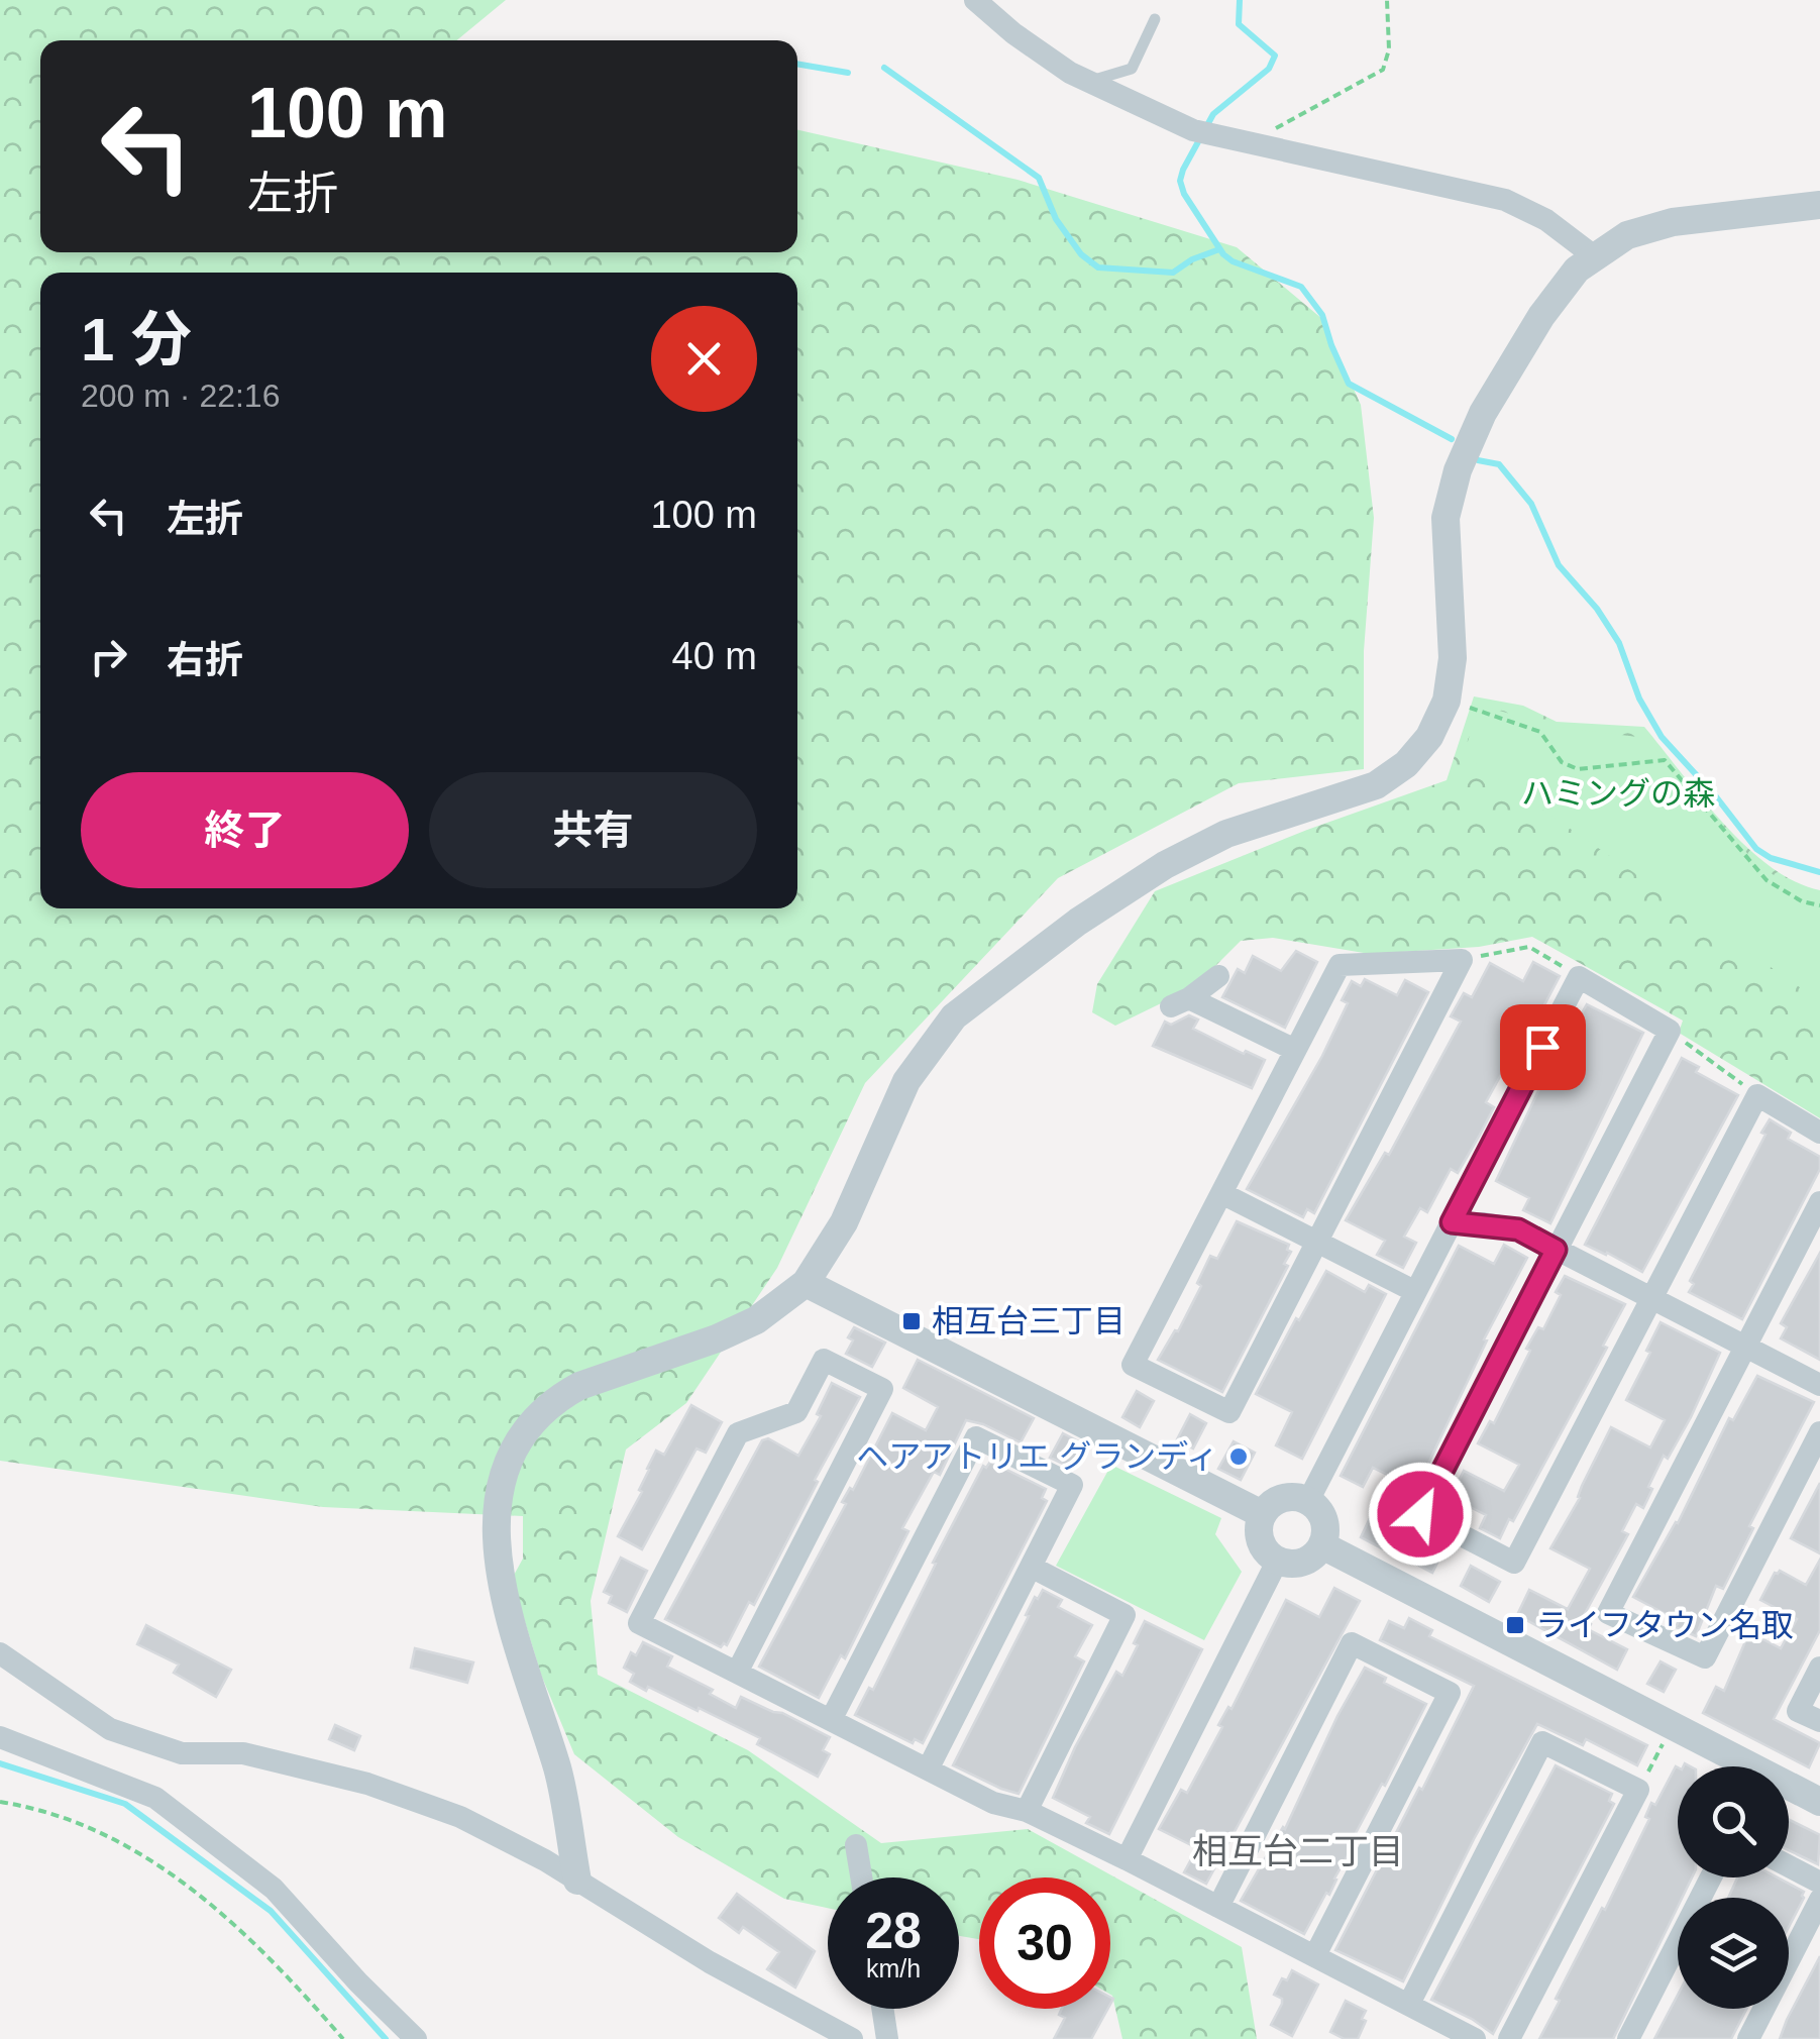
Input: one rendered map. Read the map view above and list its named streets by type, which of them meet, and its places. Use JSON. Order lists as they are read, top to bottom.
{
  "districts": ["相互台二丁目"],
  "parks": ["ハミングの森"],
  "places": {
    "transit": ["相互台三丁目", "ライフタウン名取"],
    "other": ["ヘアアトリエ グランディ"]
  },
  "page": {
    "turn": ["100 m", "左折"],
    "heading": ["1 分", "200 m · 22:16"],
    "list": [
      {
        "name": "左折",
        "value": "100 m"
      },
      {
        "name": "右折",
        "value": "40 m"
      }
    ],
    "buttons": ["終了", "共有"],
    "speed": "28 km/h",
    "limit": "30"
  }
}
